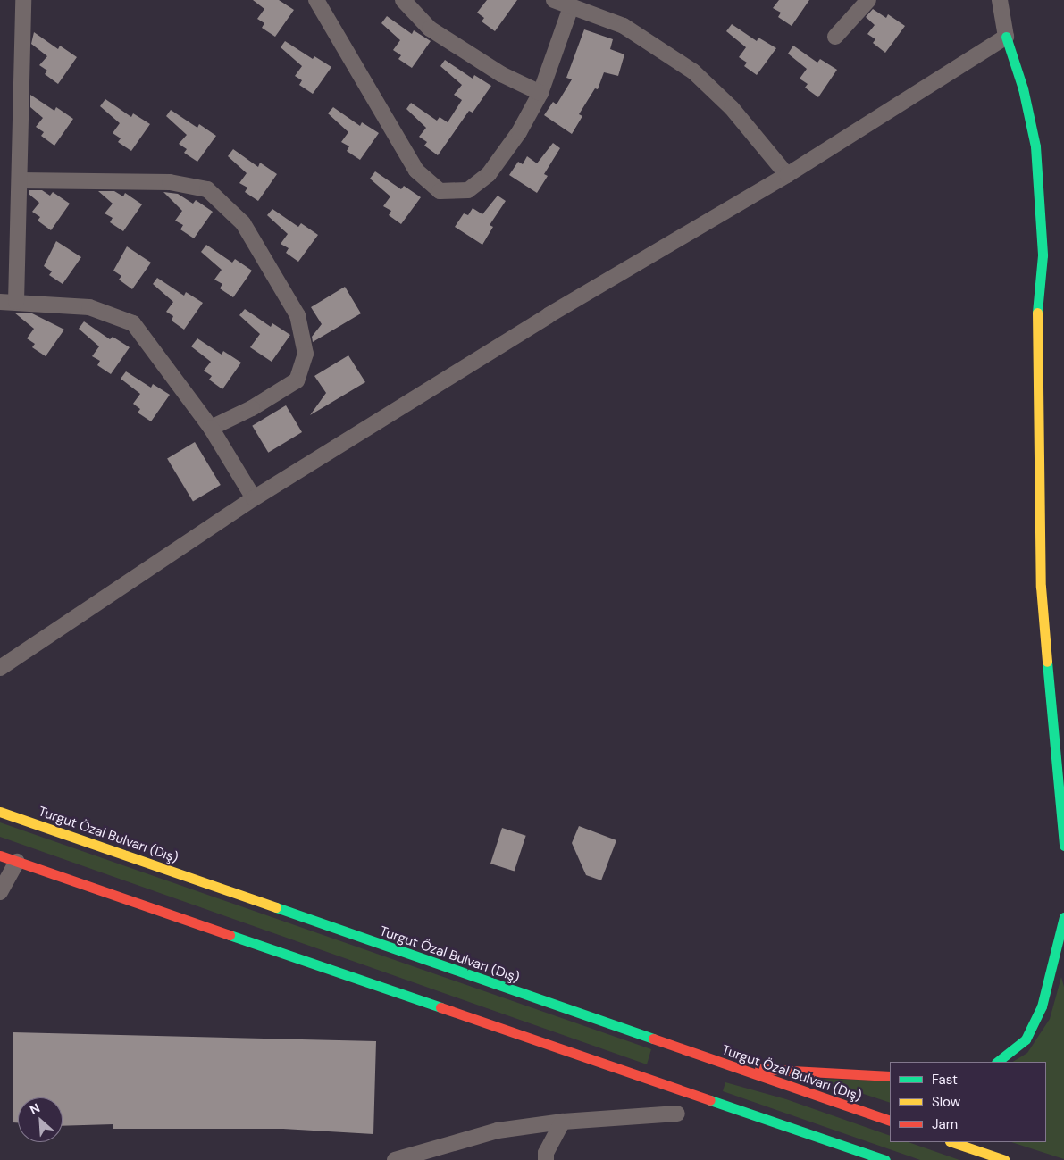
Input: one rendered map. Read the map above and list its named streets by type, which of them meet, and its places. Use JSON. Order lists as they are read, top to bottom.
{
  "streets": {
    "main road": ["Turgut Özal Bulvarı (Dış)"]
  },
  "legend": ["Fast", "Slow", "Jam"],
  "north": "top left"
}
